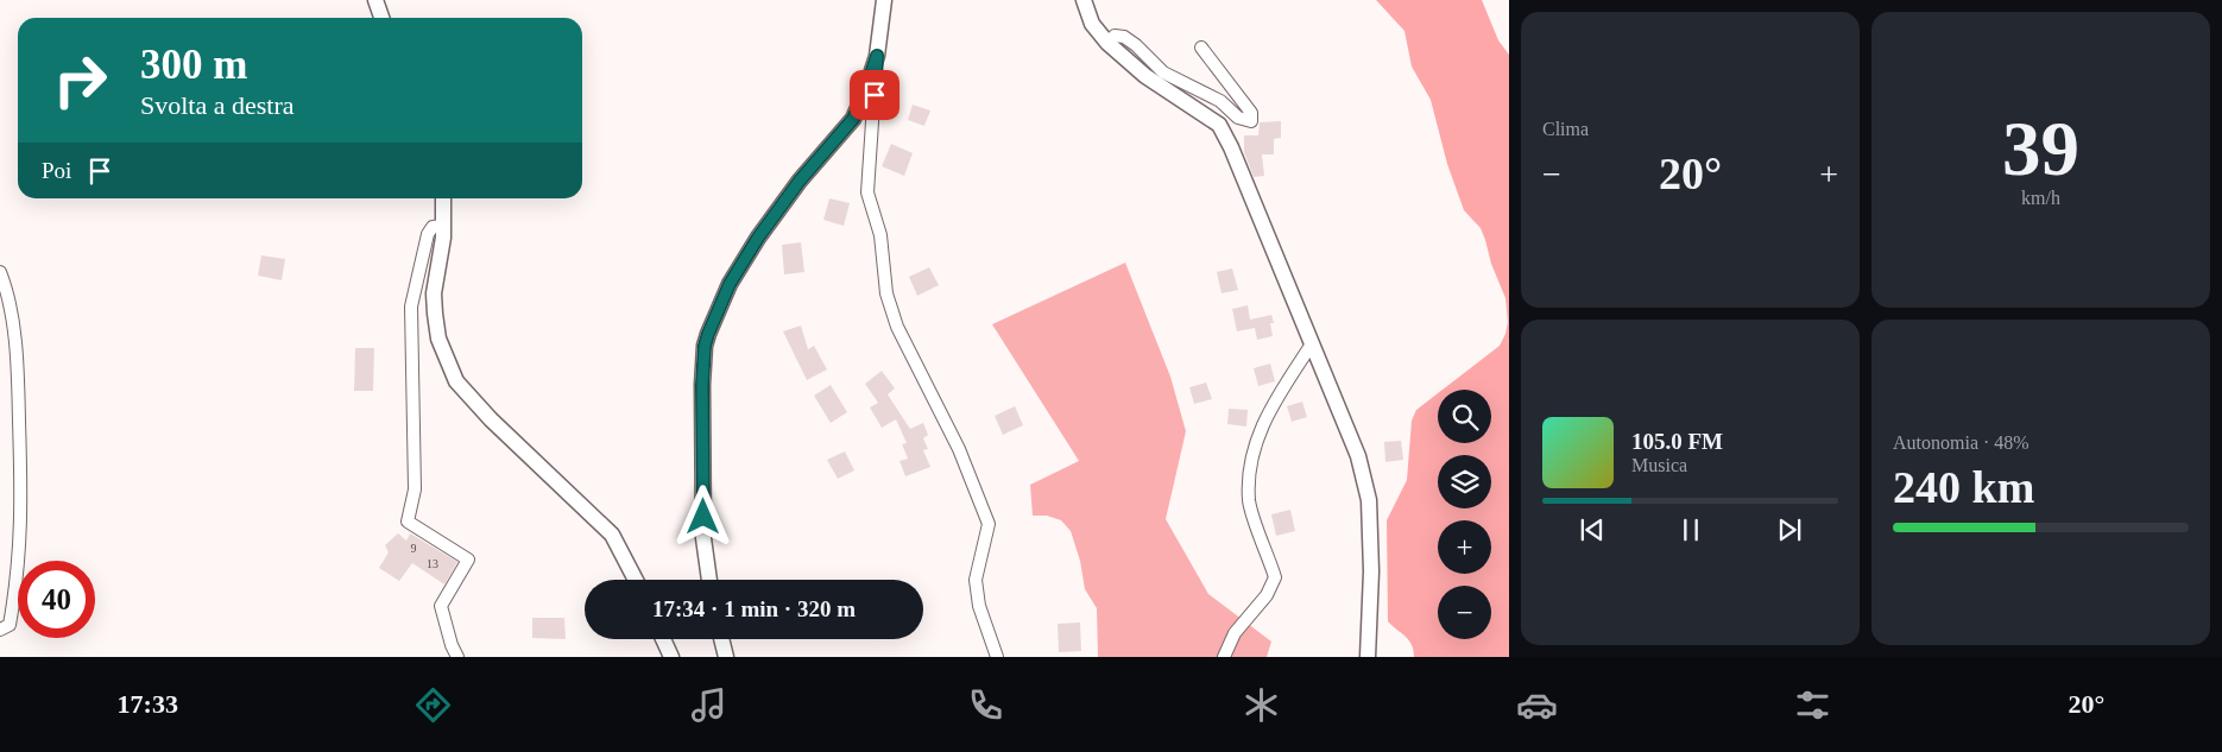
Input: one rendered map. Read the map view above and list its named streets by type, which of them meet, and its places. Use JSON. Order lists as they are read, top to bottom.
{
  "house_numbers": ["9", "13"],
  "page": {
    "tile": [
      "Clima",
      ["39", "km/h"],
      ["Autonomia · 48%", "240 km"]
    ],
    "turn": ["300 m", "Svolta a destra"],
    "then": "Poi",
    "heat": ["−", "20°", "+"],
    "map_buttons": ["+", "−"],
    "song": ["105.0 FM", "Musica"],
    "limit": "40",
    "trip": "17:34 · 1 min · 320 m",
    "tabs": ["17:33", "20°"]
  }
}
